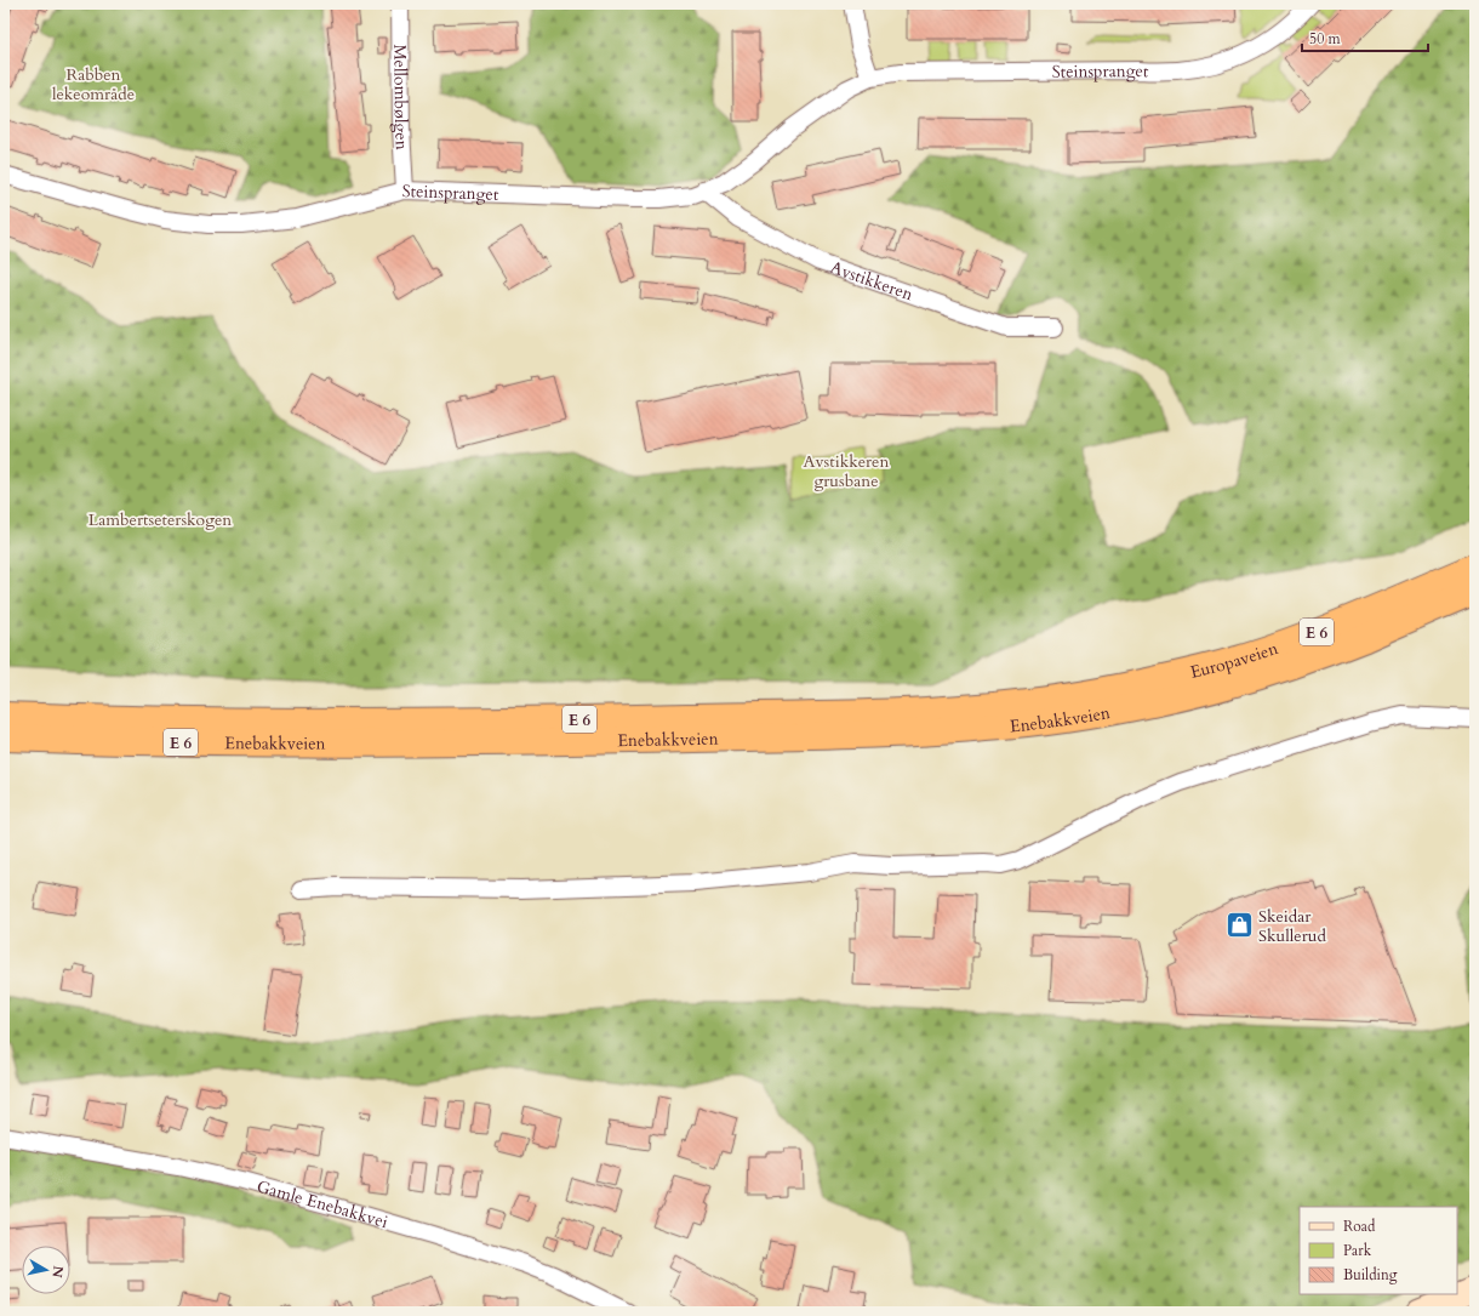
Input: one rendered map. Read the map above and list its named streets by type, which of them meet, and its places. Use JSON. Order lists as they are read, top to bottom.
{
  "streets": {
    "highway": ["E 6", "Europaveien", "Enebakkveien"],
    "street": [
      "Steinspranget",
      "Mellombølgen",
      "Avstikkeren",
      "Gamle Enebakkvei"
    ]
  },
  "crossings": [
    ["Steinspranget", "Mellombølgen"],
    ["Steinspranget", "Avstikkeren"],
    ["Europaveien", "Enebakkveien"]
  ],
  "parks": ["Rabben lekeområde", "Avstikkeren grusbane", "Lambertseterskogen"],
  "places": {
    "shop": ["Skeidar Skullerud"]
  },
  "legend": ["Road", "Park", "Building"],
  "scale_bar": "50 m",
  "north": "right"
}
